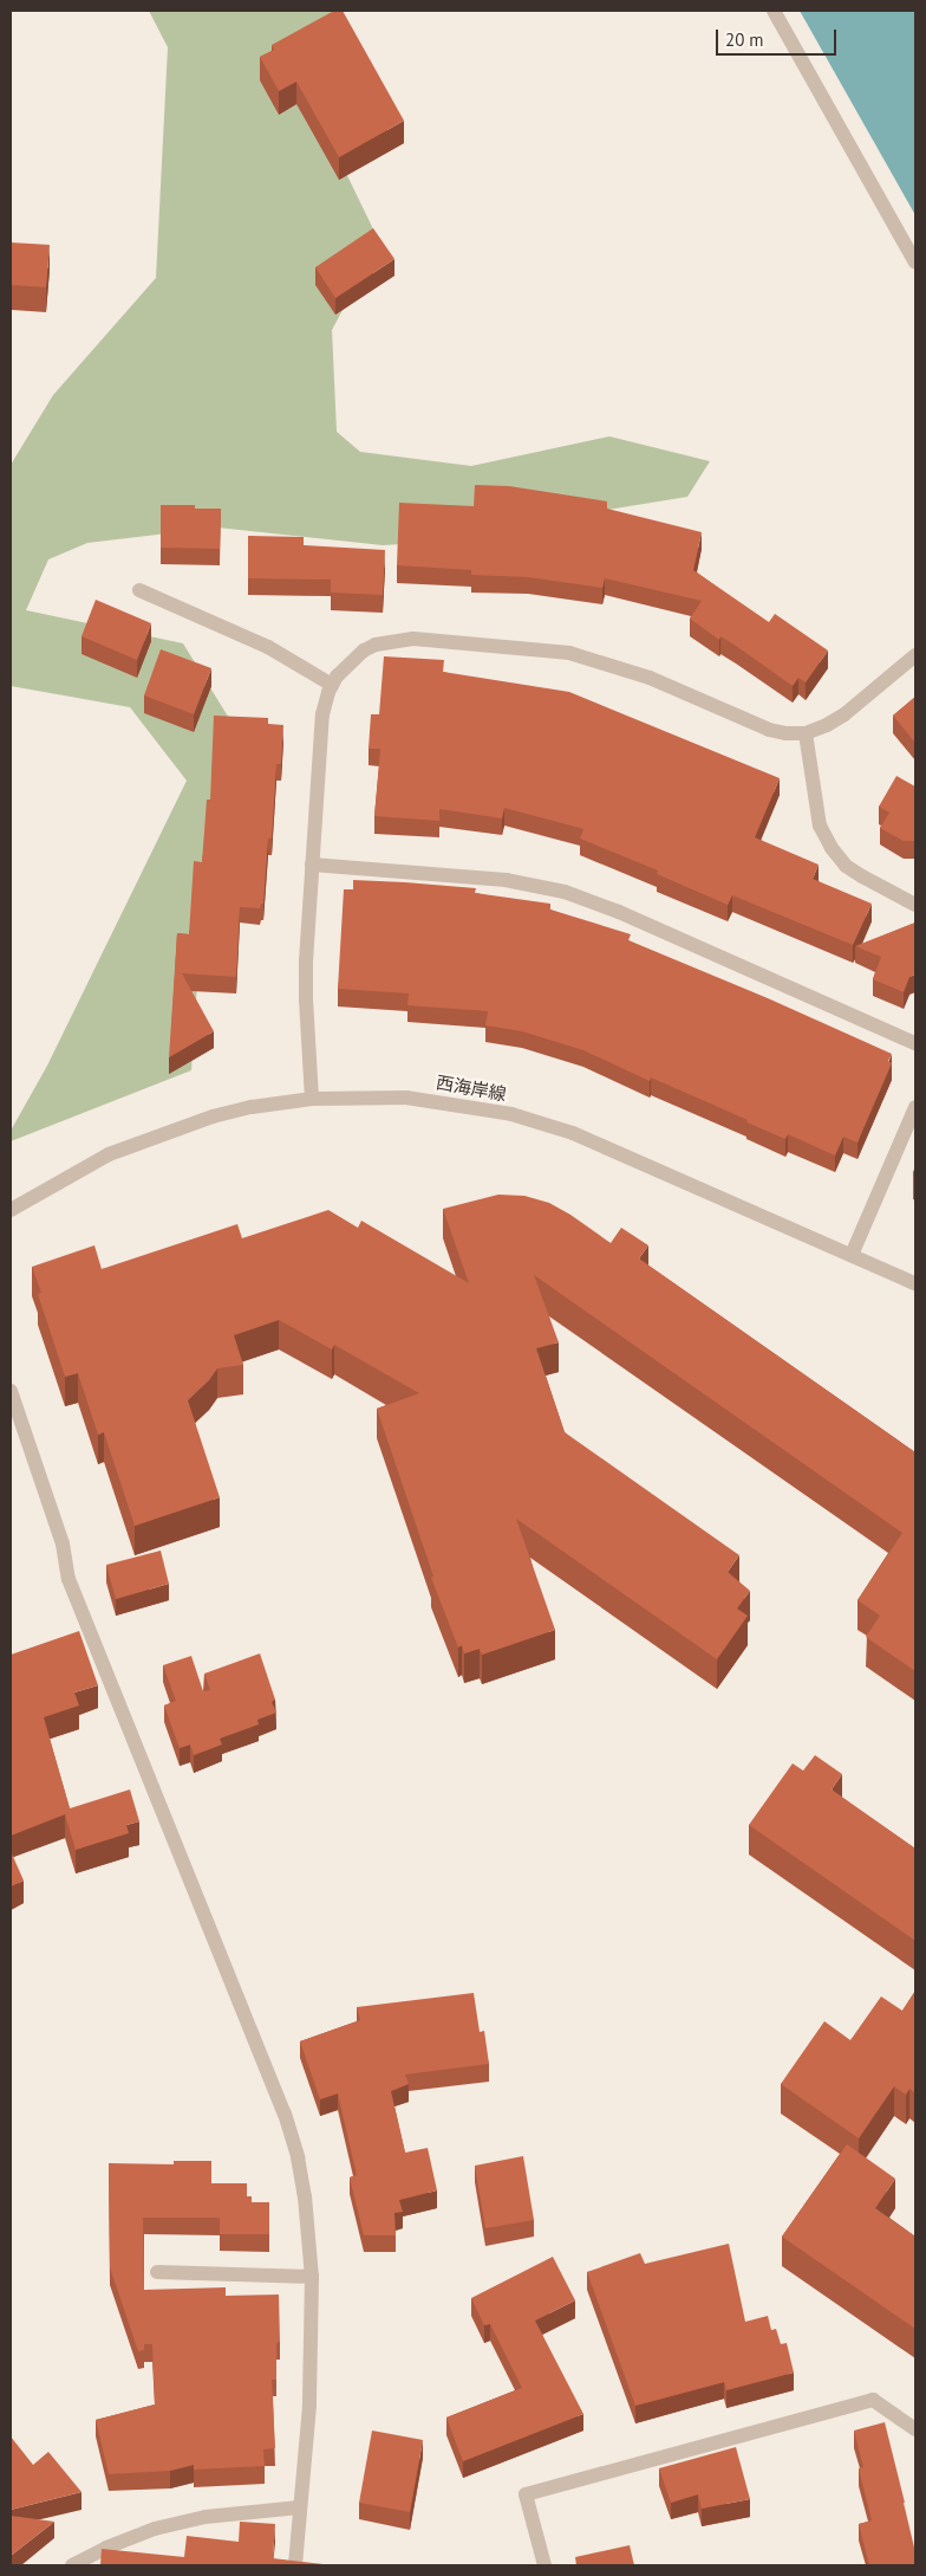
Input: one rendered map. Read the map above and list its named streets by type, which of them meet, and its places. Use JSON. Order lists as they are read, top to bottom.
{
  "streets": {
    "street": ["西海岸線"]
  },
  "scale_bar": "20 m"
}
